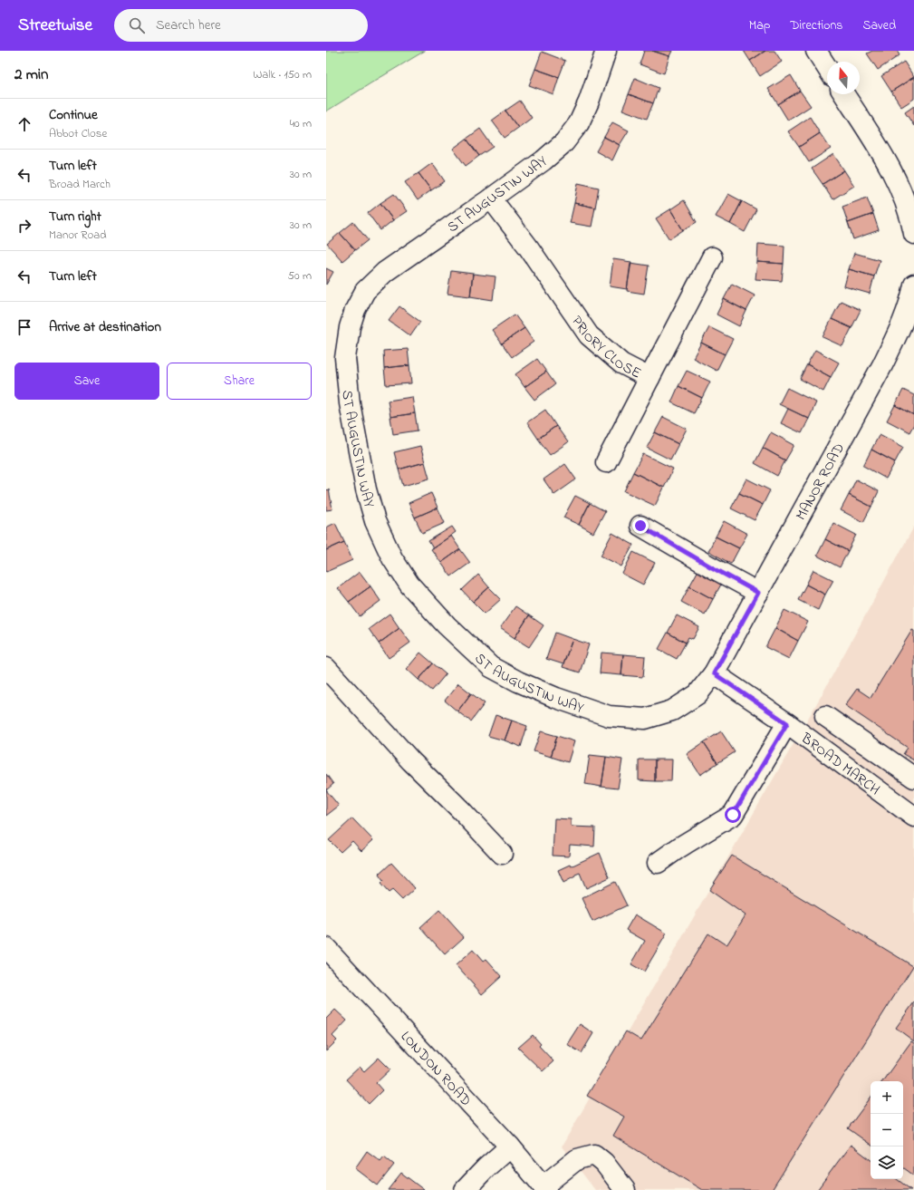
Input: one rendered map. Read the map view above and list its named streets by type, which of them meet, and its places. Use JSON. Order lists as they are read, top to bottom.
{
  "streets": {
    "street": [
      "ST AUGUSTIN WAY",
      "PRIORY CLOSE",
      "MANOR ROAD",
      "BROAD MARCH",
      "LONDON ROAD"
    ]
  },
  "crossings": [
    ["ST AUGUSTIN WAY", "PRIORY CLOSE"],
    ["ST AUGUSTIN WAY", "MANOR ROAD"],
    ["ST AUGUSTIN WAY", "BROAD MARCH"],
    ["MANOR ROAD", "BROAD MARCH"]
  ],
  "north": "top",
  "page": {
    "header": "Streetwise",
    "search": "Search here",
    "nav": ["Map", "Directions", "Saved"],
    "heading": ["2 min", "Walk · 150 m"],
    "list": [
      ["Continue", "Abbot Close", "40 m"],
      ["Turn left", "Broad March", "30 m"],
      ["Turn right", "Manor Road", "30 m"],
      ["Turn left", "50 m"],
      "Arrive at destination"
    ],
    "buttons": ["Save", "Share"],
    "map_buttons": ["+", "−"]
  }
}
